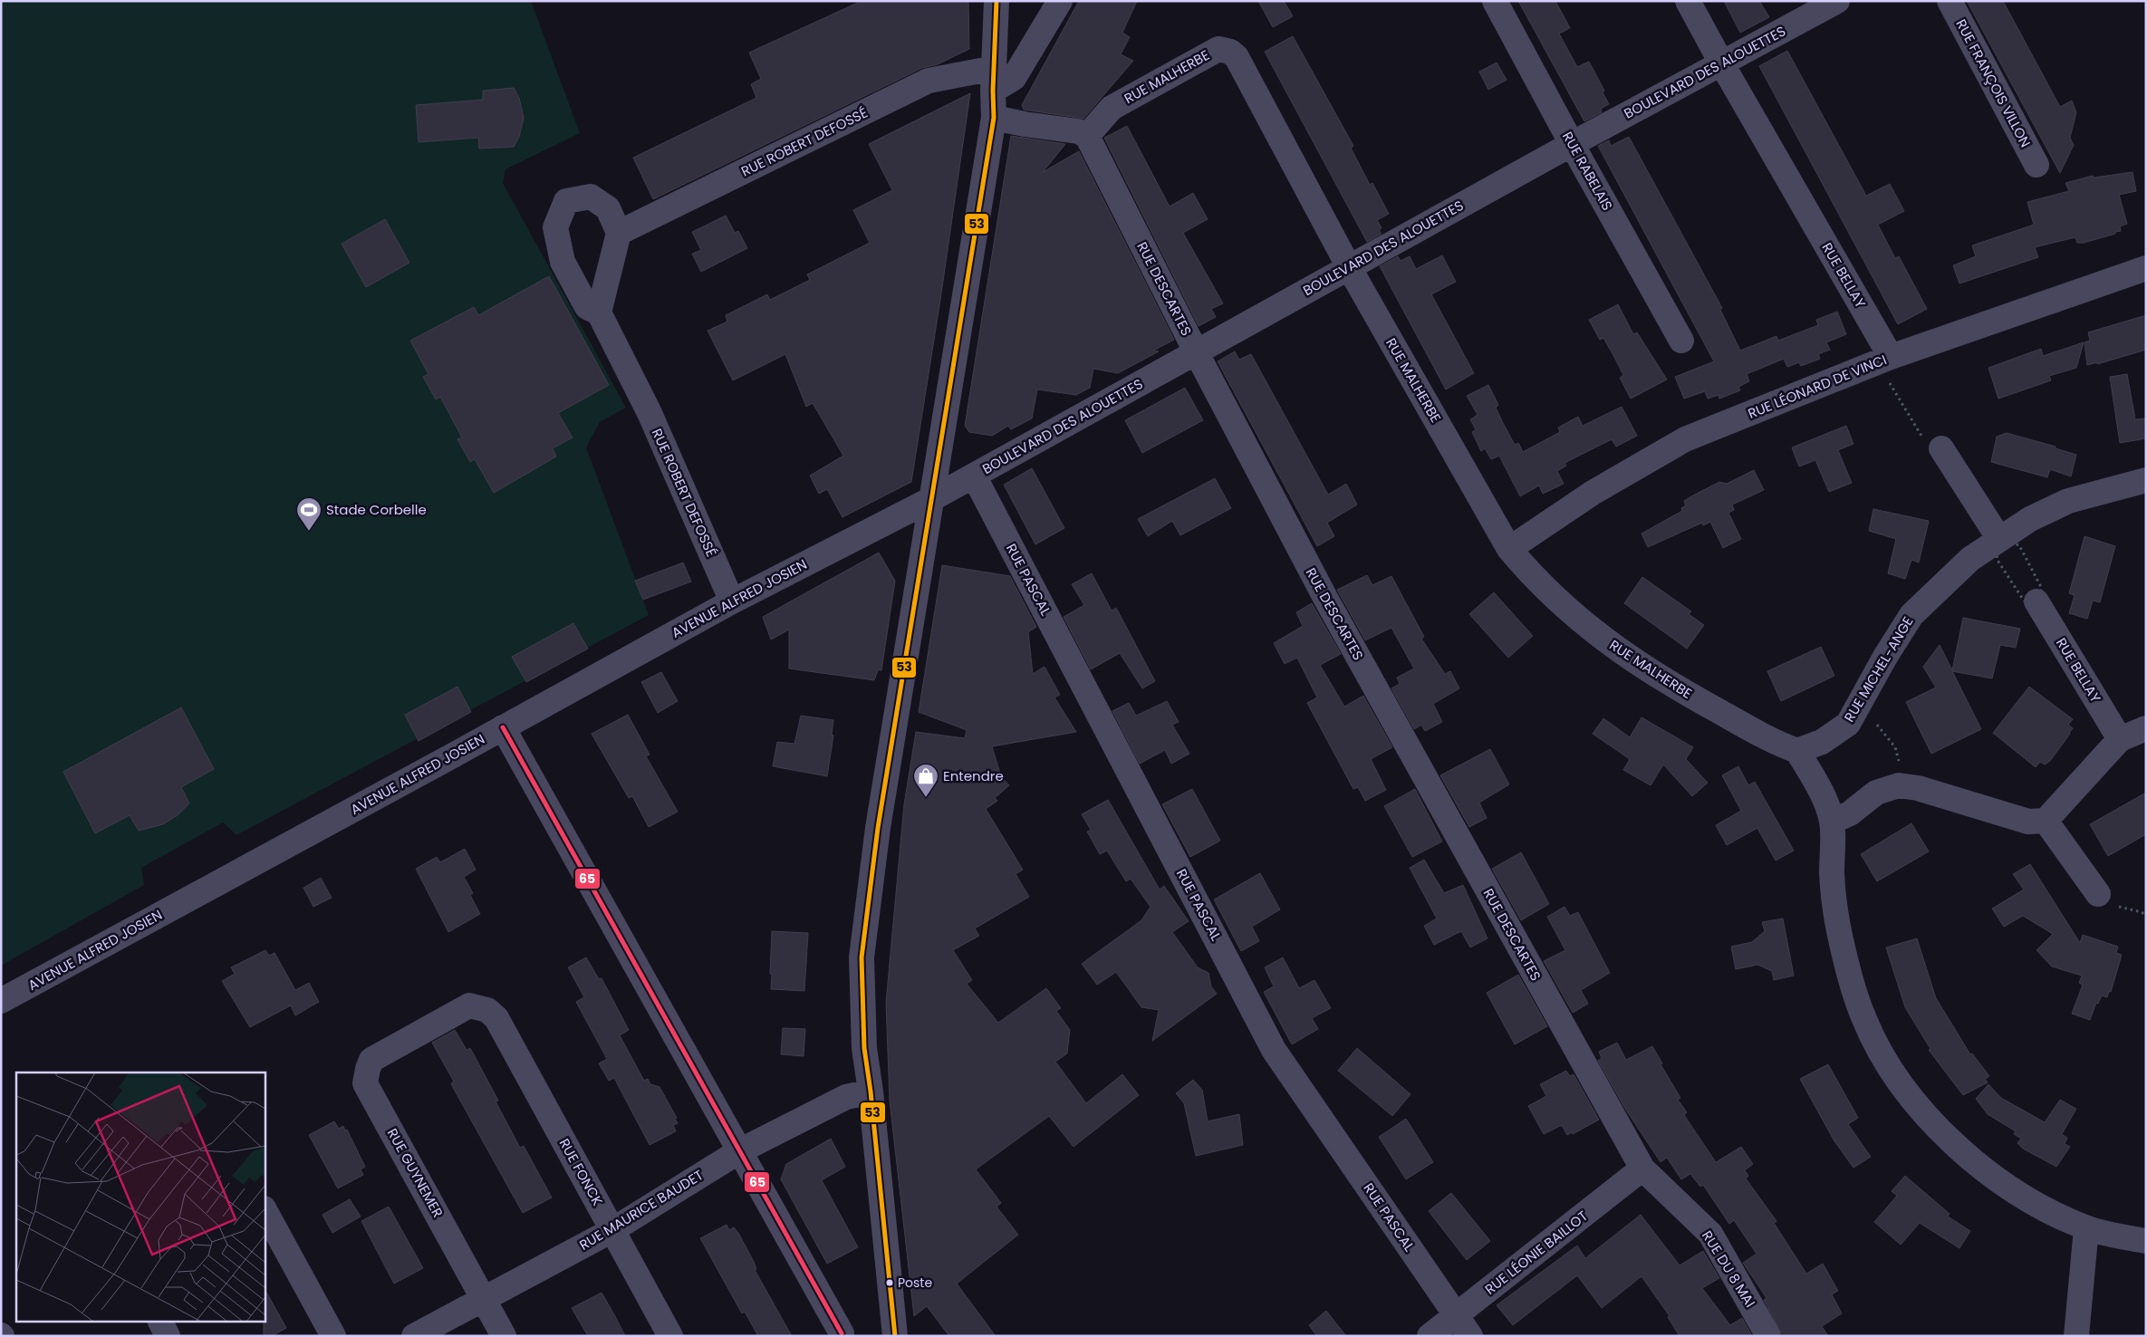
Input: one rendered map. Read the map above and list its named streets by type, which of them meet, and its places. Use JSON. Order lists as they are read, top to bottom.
{
  "streets": {
    "street": [
      "BOULEVARD DES ALOUETTES",
      "RUE MALHERBE",
      "RUE FRANÇOIS VILLON",
      "RUE ROBERT DEFOSSÉ",
      "RUE RABELAIS",
      "RUE BELLAY",
      "RUE DESCARTES",
      "RUE LÉONARD DE VINCI",
      "RUE PASCAL",
      "AVENUE ALFRED JOSIEN",
      "RUE MICHEL-ANGE",
      "RUE FONCK",
      "RUE GUYNEMER",
      "RUE MAURICE BAUDET",
      "RUE LÉONIE BAILLOT",
      "RUE DU 8 MAI"
    ]
  },
  "crossings": [
    ["BOULEVARD DES ALOUETTES", "RUE MALHERBE"],
    ["BOULEVARD DES ALOUETTES", "RUE RABELAIS"],
    ["BOULEVARD DES ALOUETTES", "RUE BELLAY"],
    ["BOULEVARD DES ALOUETTES", "RUE DESCARTES"],
    ["BOULEVARD DES ALOUETTES", "RUE PASCAL"],
    ["BOULEVARD DES ALOUETTES", "AVENUE ALFRED JOSIEN"],
    ["RUE MALHERBE", "RUE DESCARTES"],
    ["RUE MALHERBE", "RUE LÉONARD DE VINCI"],
    ["RUE MALHERBE", "RUE MICHEL-ANGE"],
    ["RUE ROBERT DEFOSSÉ", "AVENUE ALFRED JOSIEN"],
    ["RUE BELLAY", "RUE LÉONARD DE VINCI"],
    ["RUE DESCARTES", "RUE LÉONIE BAILLOT"],
    ["RUE DESCARTES", "RUE DU 8 MAI"],
    ["RUE PASCAL", "RUE LÉONIE BAILLOT"],
    ["RUE FONCK", "RUE GUYNEMER"],
    ["RUE FONCK", "RUE MAURICE BAUDET"],
    ["RUE GUYNEMER", "RUE MAURICE BAUDET"],
    ["RUE LÉONIE BAILLOT", "RUE DU 8 MAI"]
  ],
  "places": {
    "sports": ["Stade Corbelle"],
    "shop": ["Entendre"],
    "other": ["Poste"]
  },
  "lines": ["transit line 53", "transit line 65"]
}
